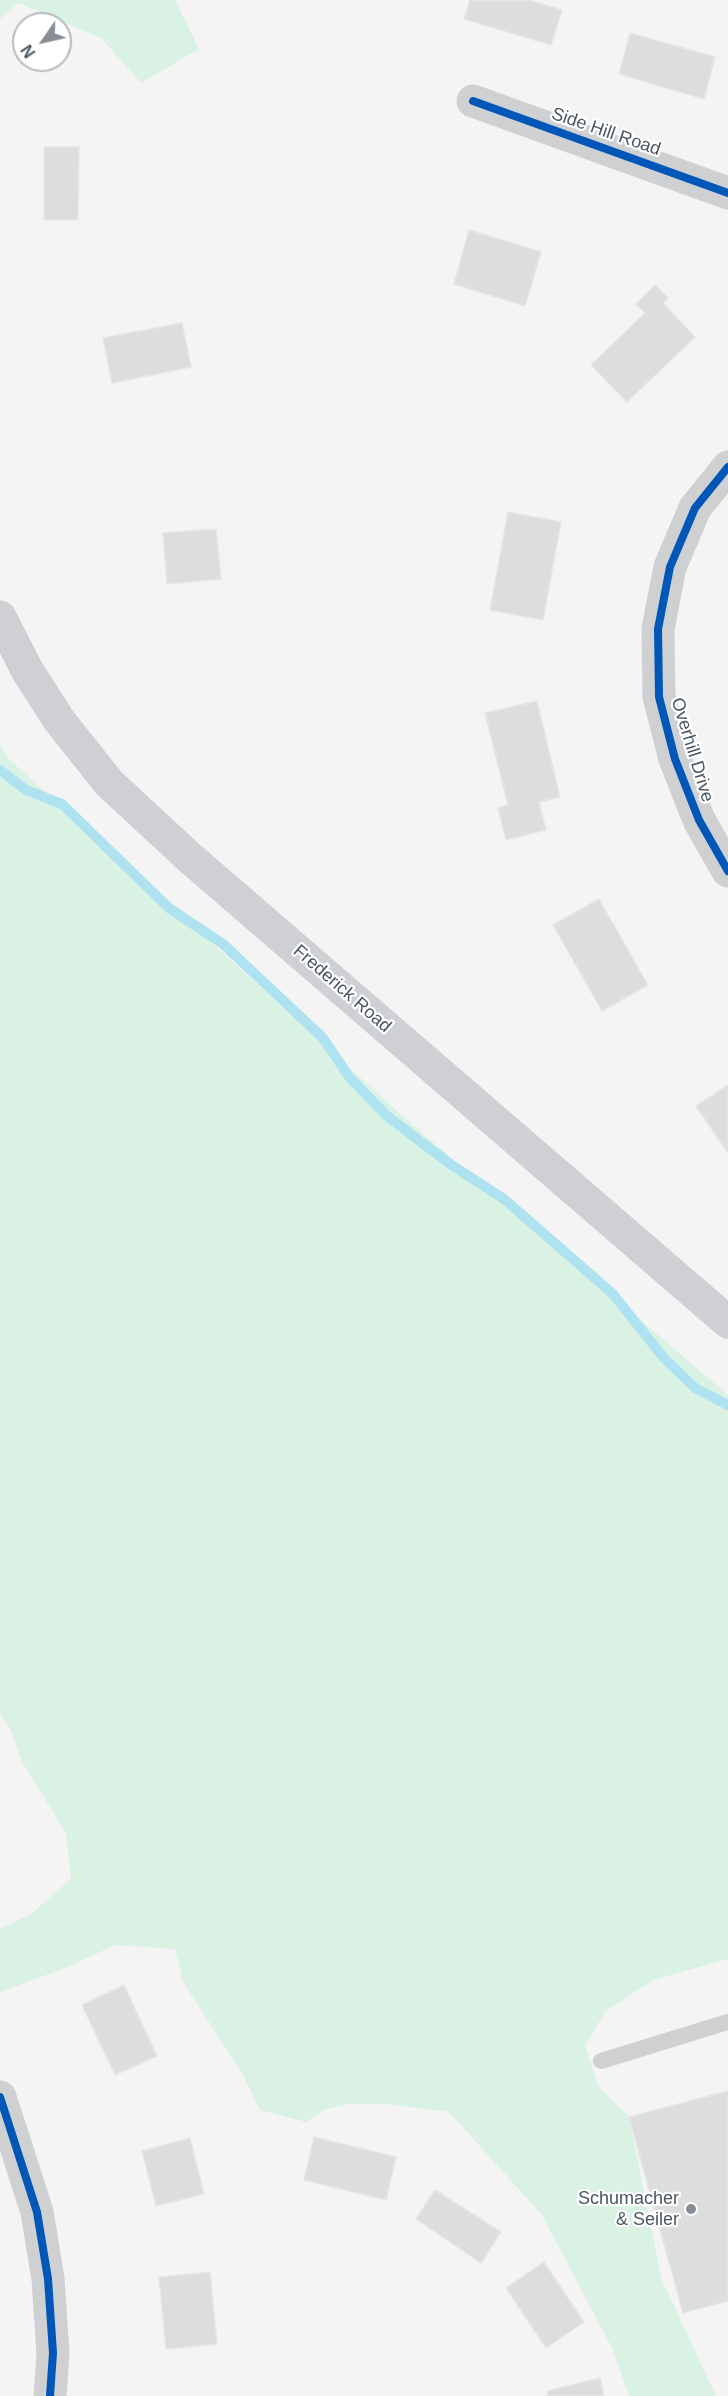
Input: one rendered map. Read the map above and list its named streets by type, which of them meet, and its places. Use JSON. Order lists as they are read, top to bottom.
{
  "streets": {
    "main road": ["Frederick Road"],
    "street": ["Side Hill Road", "Overhill Drive"]
  },
  "places": ["Schumacher & Seiler"],
  "north": "bottom left"
}
